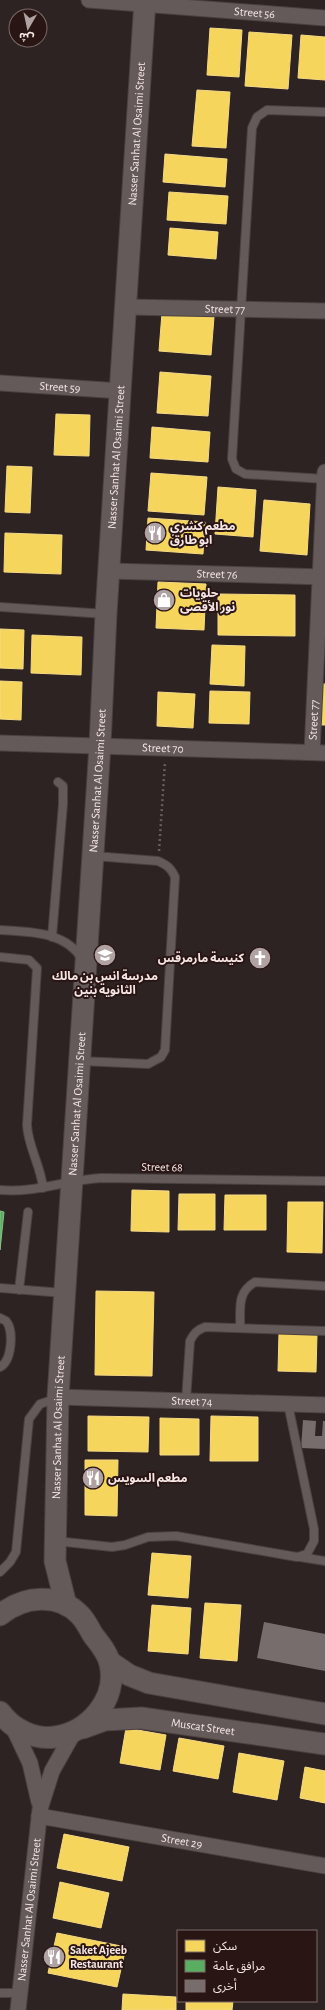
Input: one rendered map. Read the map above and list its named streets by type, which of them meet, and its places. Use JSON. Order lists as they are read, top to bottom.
{
  "streets": {
    "street": [
      "Street 56",
      "Nasser Sanhat Al Osaimi Street",
      "Street 77",
      "Street 59",
      "Street 76",
      "Street 70",
      "Street 74",
      "Muscat Street",
      "Street 29"
    ],
    "lane": ["Street 68"]
  },
  "crossings": [
    ["Street 56", "Nasser Sanhat Al Osaimi Street"],
    ["Nasser Sanhat Al Osaimi Street", "Street 77"],
    ["Nasser Sanhat Al Osaimi Street", "Street 59"],
    ["Nasser Sanhat Al Osaimi Street", "Street 76"],
    ["Nasser Sanhat Al Osaimi Street", "Street 70"],
    ["Nasser Sanhat Al Osaimi Street", "Street 68"],
    ["Nasser Sanhat Al Osaimi Street", "Street 74"],
    ["Nasser Sanhat Al Osaimi Street", "Muscat Street"],
    ["Nasser Sanhat Al Osaimi Street", "Street 29"],
    ["Street 77", "Street 76"],
    ["Street 77", "Street 70"]
  ],
  "places": {
    "restaurant": ["مطعم كشري ابو طارق", "مطعم السويس", "Saket Ajeeb Restaurant"],
    "shop": ["حلويات نور الأقصى"],
    "school or university": ["مدرسة انس بن مالك الثانوية بنين"],
    "church": ["كنيسة مارمرقس"]
  },
  "legend": ["سكن", "مرافق عامة", "أخرى"],
  "north": "bottom"
}
